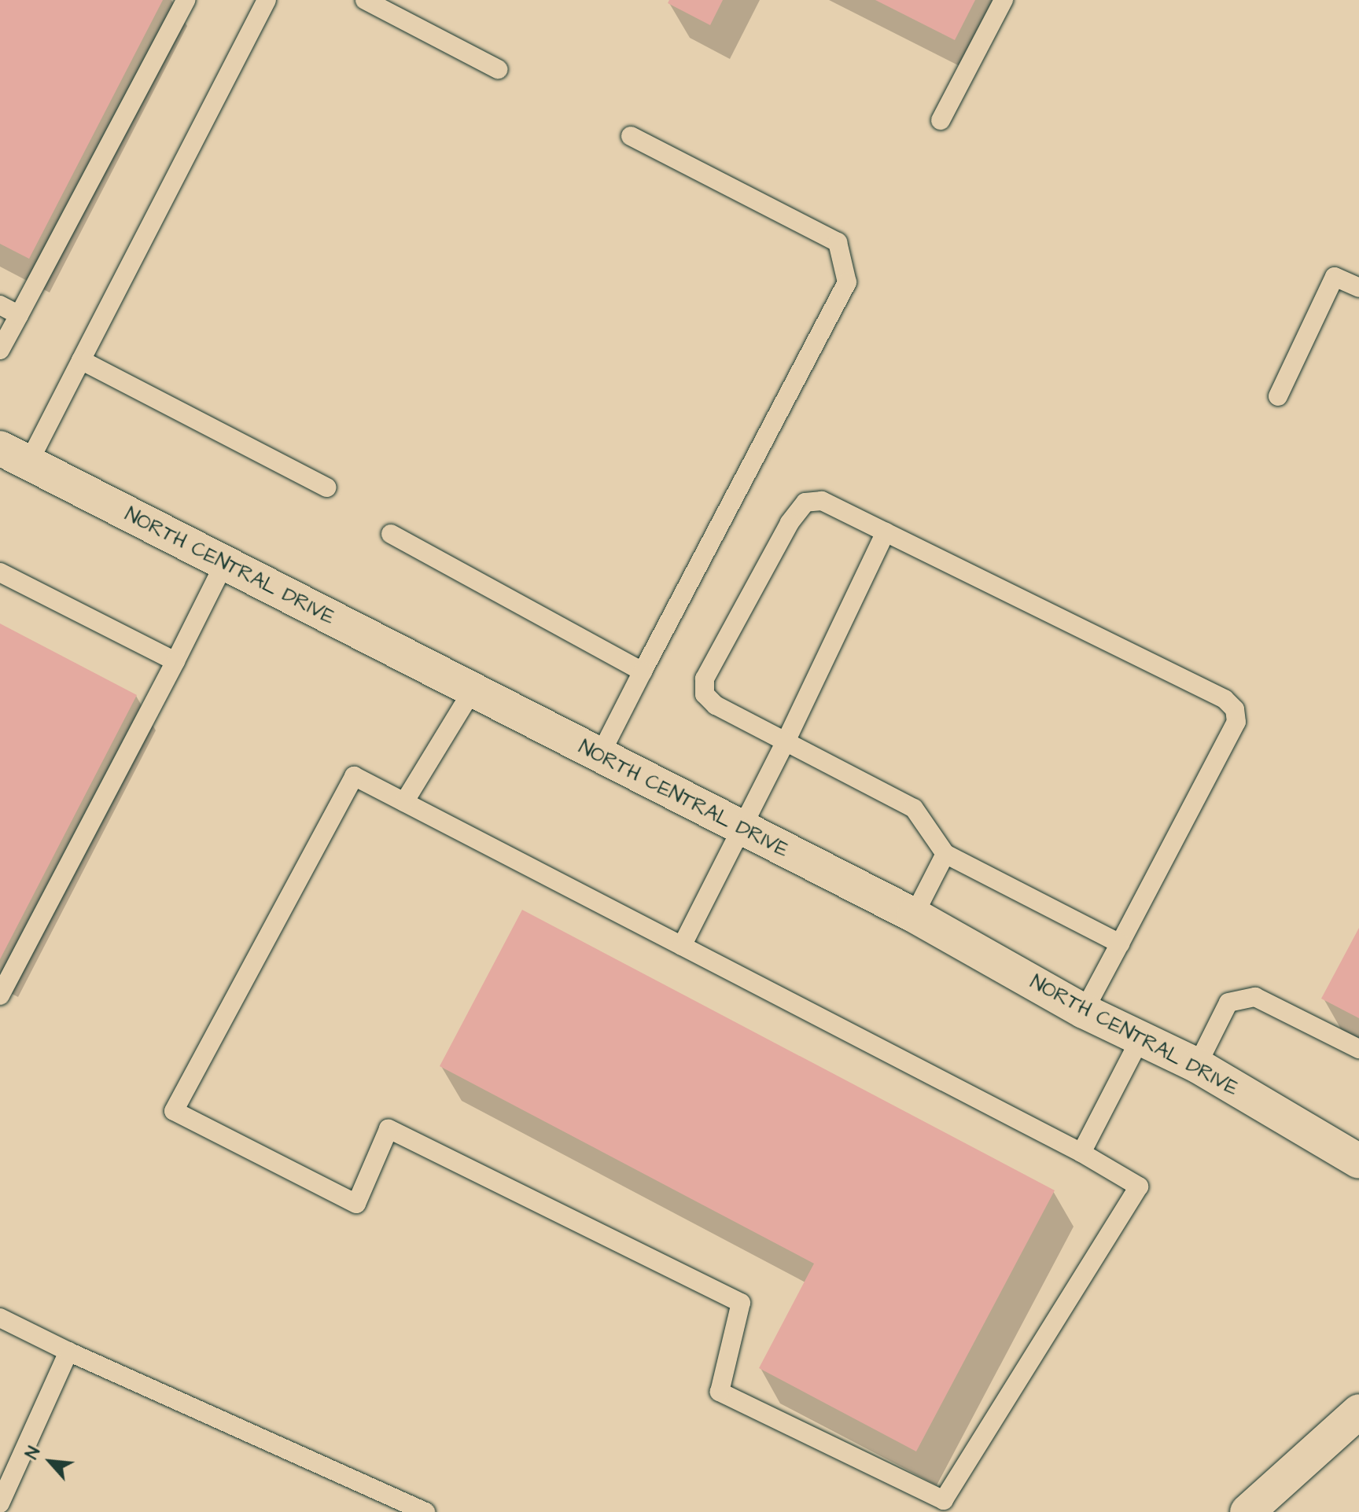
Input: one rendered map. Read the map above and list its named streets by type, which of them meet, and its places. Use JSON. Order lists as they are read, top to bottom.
{
  "streets": {
    "street": ["NORTH CENTRAL DRIVE"]
  },
  "north": "top left"
}
